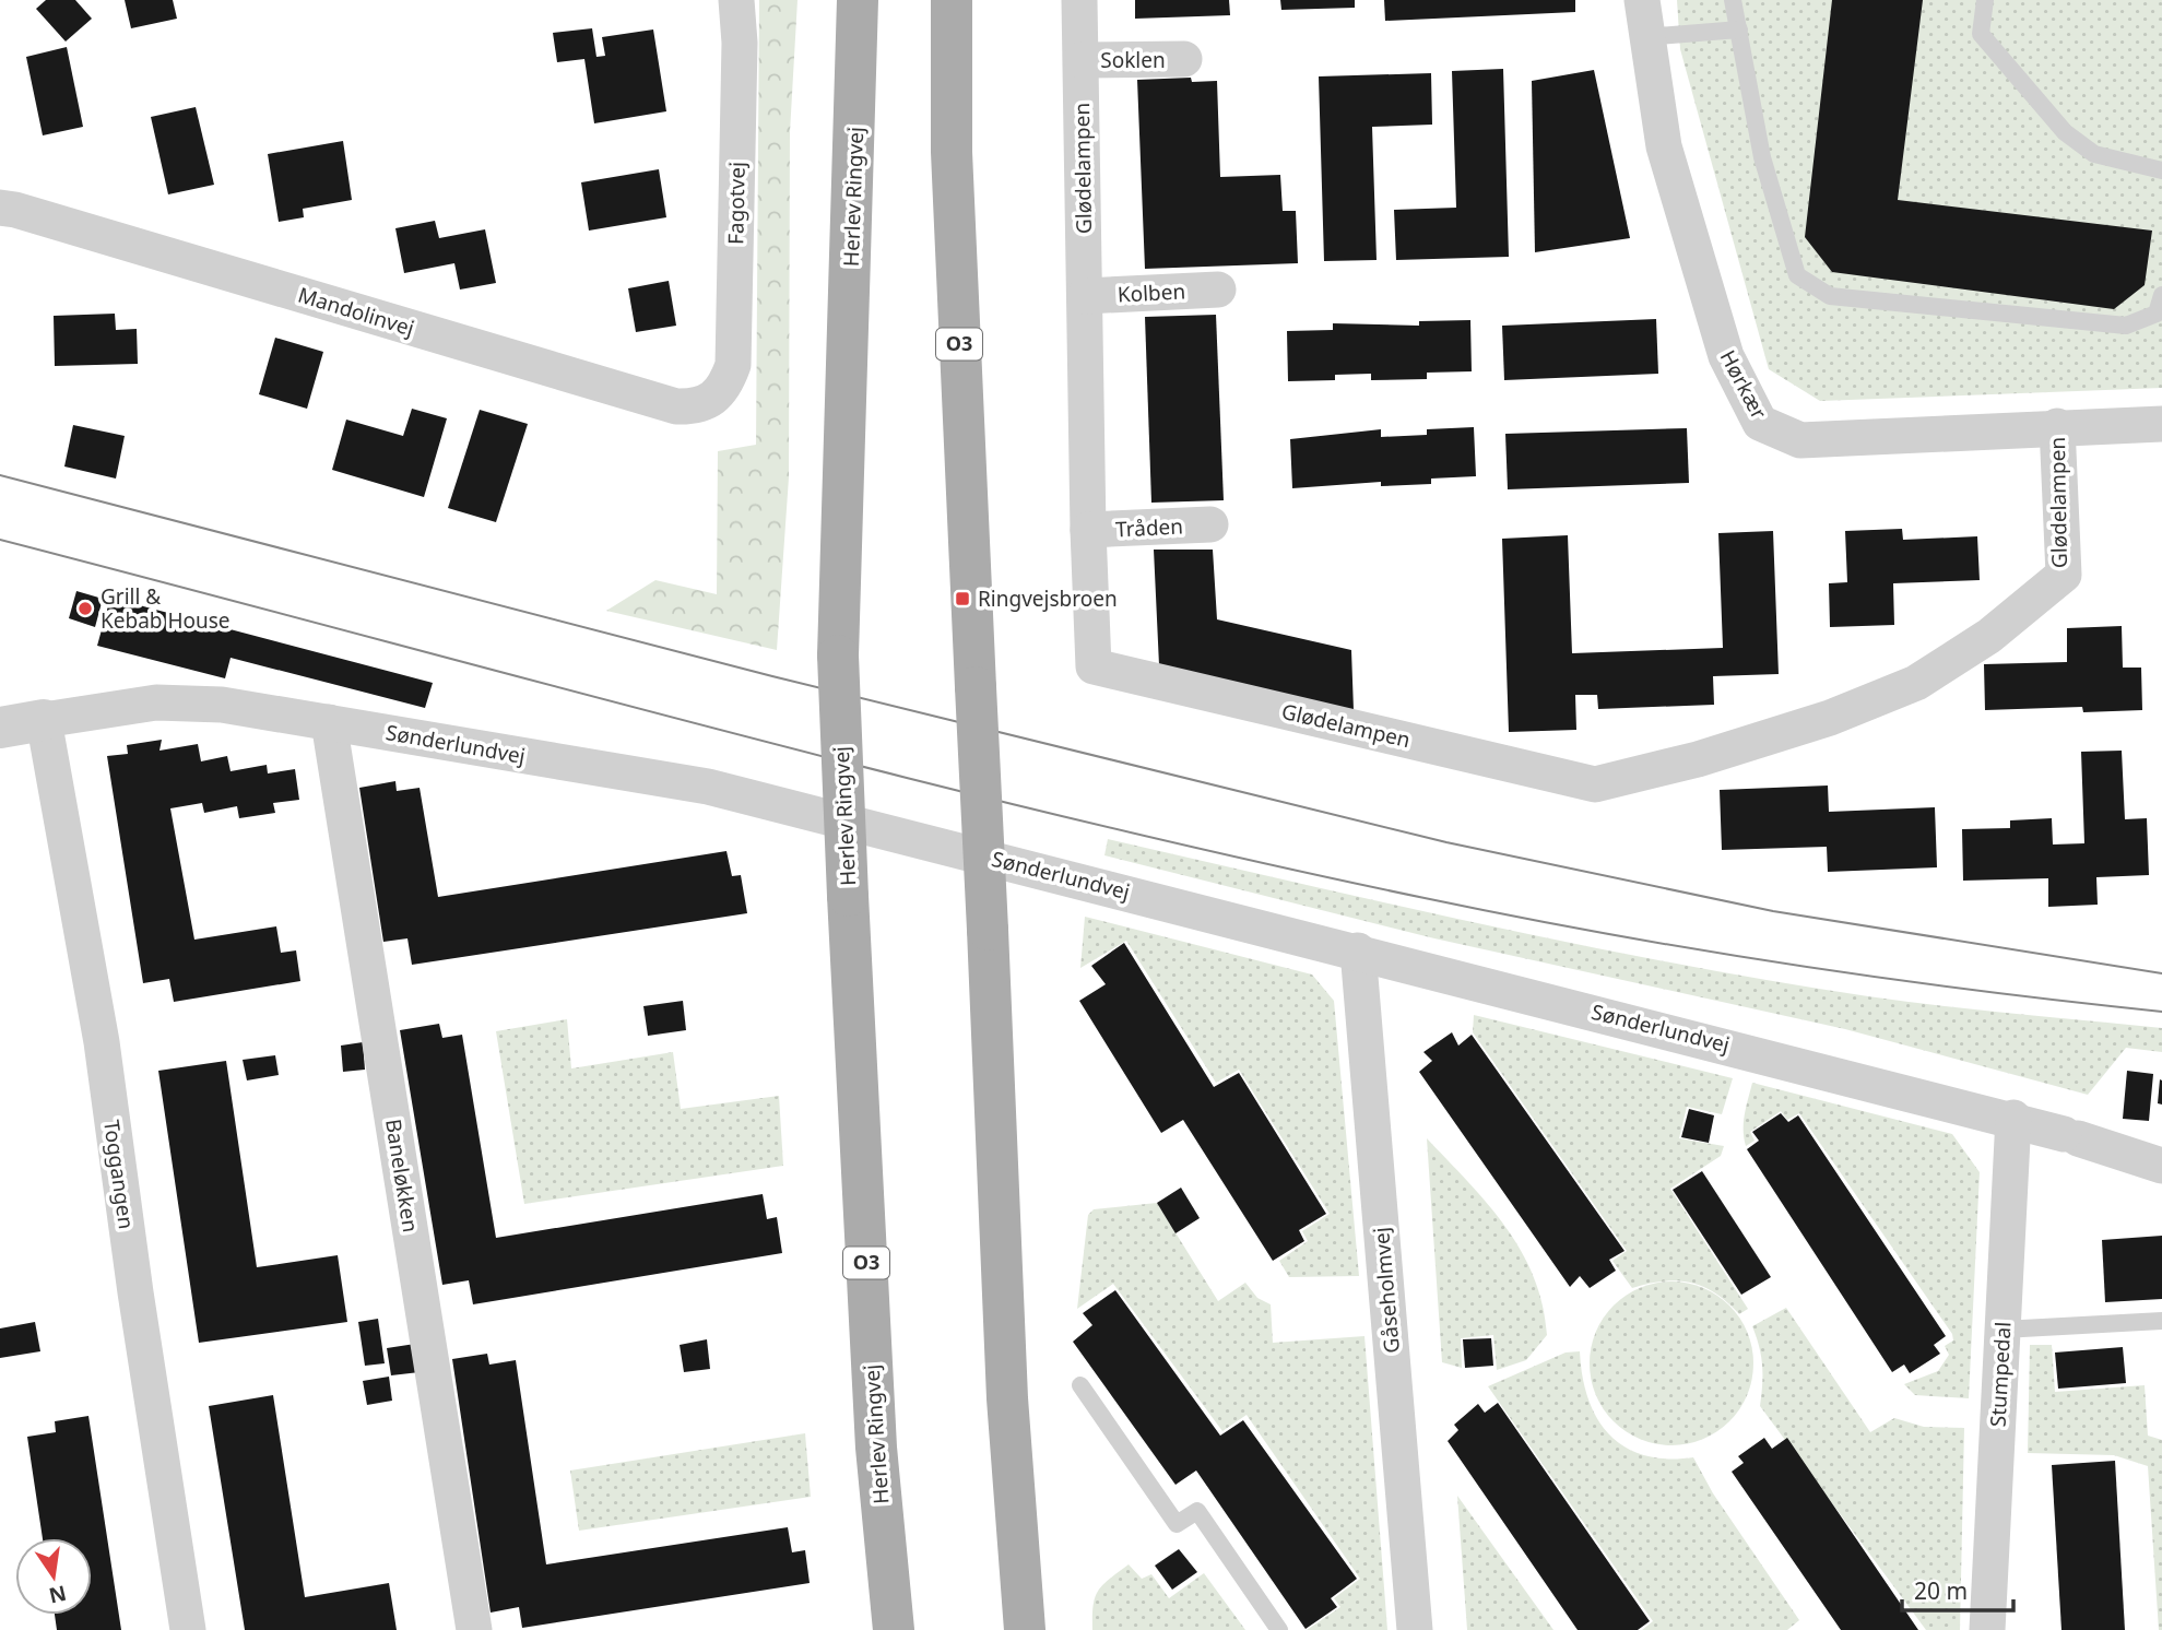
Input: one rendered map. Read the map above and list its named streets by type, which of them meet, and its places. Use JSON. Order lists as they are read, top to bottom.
{
  "streets": {
    "main road": ["Herlev Ringvej", "O3"],
    "street": [
      "Soklen",
      "Glødelampen",
      "Fagotvej",
      "Kolben",
      "Mandolinvej",
      "Hørkær",
      "Tråden",
      "Sønderlundvej",
      "Toggangen",
      "Baneløkken",
      "Gåseholmvej",
      "Stumpedal"
    ]
  },
  "crossings": [
    ["Soklen", "Glødelampen"],
    ["Glødelampen", "Kolben"],
    ["Glødelampen", "Hørkær"],
    ["Glødelampen", "Tråden"],
    ["Fagotvej", "Mandolinvej"],
    ["Sønderlundvej", "Toggangen"],
    ["Sønderlundvej", "Baneløkken"],
    ["Sønderlundvej", "Gåseholmvej"],
    ["Sønderlundvej", "Stumpedal"]
  ],
  "places": {
    "transit": ["Ringvejsbroen"],
    "other": ["Grill & Kebab House"]
  },
  "scale_bar": "20 m",
  "north": "bottom"
}
